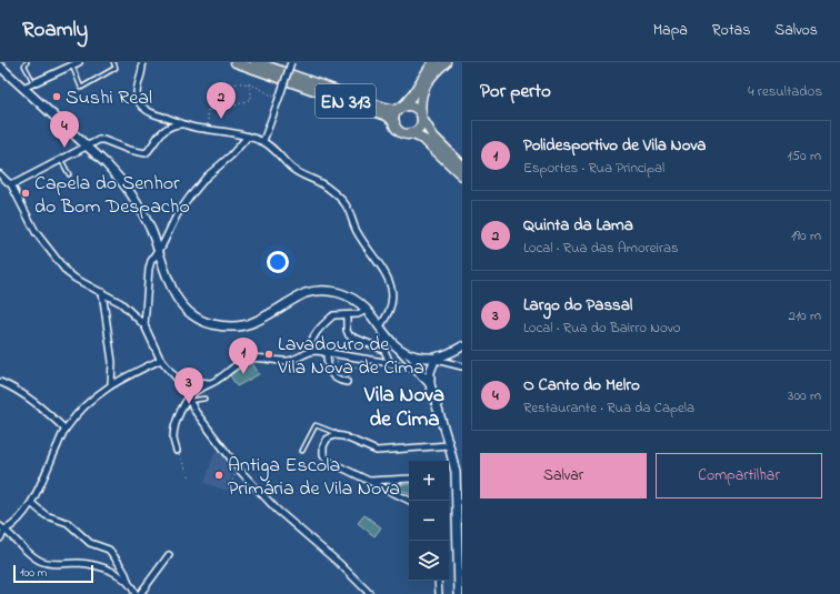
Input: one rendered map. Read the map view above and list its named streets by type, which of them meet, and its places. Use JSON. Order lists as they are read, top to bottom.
{
  "streets": {
    "main road": ["EN 313"]
  },
  "districts": ["Vila Nova de Cima"],
  "places": [
    "Sushi Real",
    "Capela do Senhor do Bom Despacho",
    "Lavadouro de Vila Nova de Cima",
    "Antiga Escola Primária de Vila Nova"
  ],
  "scale_bar": "100 m",
  "page": {
    "header": "Roamly",
    "nav": ["Mapa", "Rotas", "Salvos"],
    "heading": ["Por perto", "4 resultados"],
    "pins": [
      "2",
      "4",
      "1",
      "3"
    ],
    "list": [
      {
        "mark": "1",
        "name": "Polidesportivo de Vila Nova",
        "note": "Esportes · Rua Principal",
        "value": "150 m"
      },
      {
        "mark": "2",
        "name": "Quinta da Lama",
        "note": "Local · Rua das Amoreiras",
        "value": "190 m"
      },
      {
        "mark": "3",
        "name": "Largo do Passal",
        "note": "Local · Rua do Bairro Novo",
        "value": "210 m"
      },
      {
        "mark": "4",
        "name": "O Canto do Melro",
        "note": "Restaurante · Rua da Capela",
        "value": "300 m"
      }
    ],
    "buttons": ["Salvar", "Compartilhar"],
    "map_buttons": ["+", "−"],
    "scale": "100 m"
  }
}
